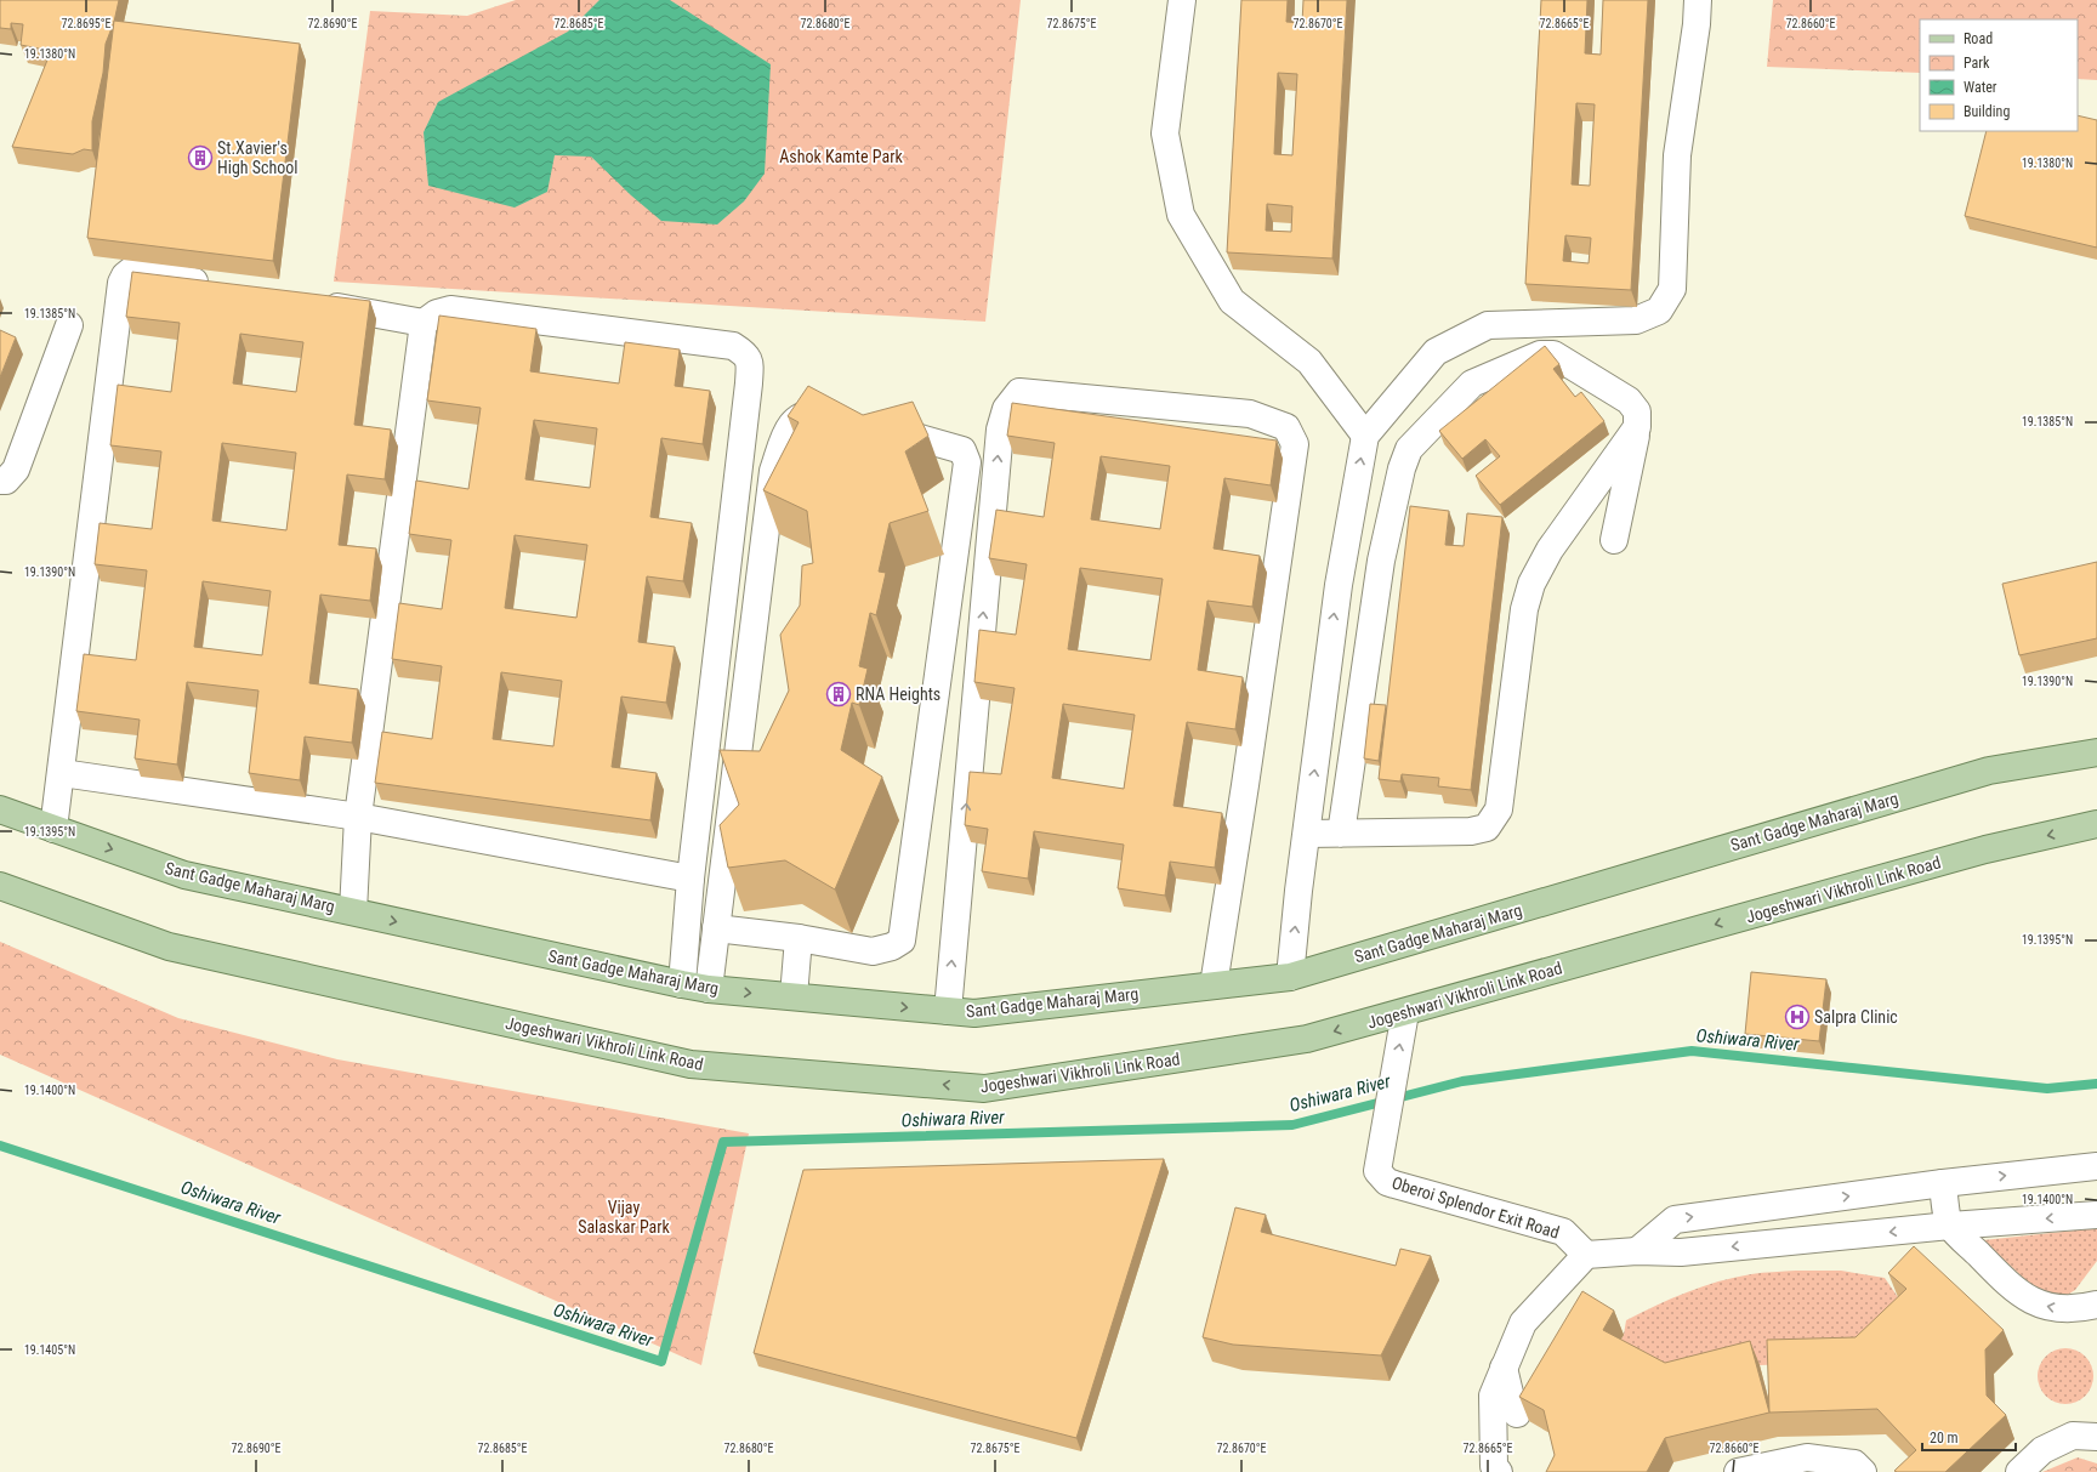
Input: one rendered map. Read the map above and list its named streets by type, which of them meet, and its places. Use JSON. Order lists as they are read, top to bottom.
{
  "streets": {
    "main road": ["Sant Gadge Maharaj Marg", "Jogeshwari Vikhroli Link Road"],
    "street": ["Oberoi Splendor Exit Road"]
  },
  "crossings": [
    ["Jogeshwari Vikhroli Link Road", "Oberoi Splendor Exit Road"]
  ],
  "one_way": ["Sant Gadge Maharaj Marg", "Jogeshwari Vikhroli Link Road"],
  "water": ["Oshiwara River"],
  "parks": ["Ashok Kamte Park", "Vijay Salaskar Park"],
  "places": {
    "building": ["St.Xavier's High School", "RNA Heights"],
    "hospital": ["Salpra Clinic"]
  },
  "legend": [
    "Road",
    "Park",
    "Water",
    "Building"
  ],
  "scale_bar": "20 m",
  "coordinates": [
    "72.8695°E",
    "72.8690°E",
    "72.8685°E",
    "72.8680°E",
    "72.8675°E",
    "72.8670°E",
    "72.8665°E",
    "72.8660°E",
    "19.1380°N",
    "19.1385°N",
    "19.1390°N",
    "19.1395°N",
    "19.1400°N",
    "19.1405°N"
  ]
}
